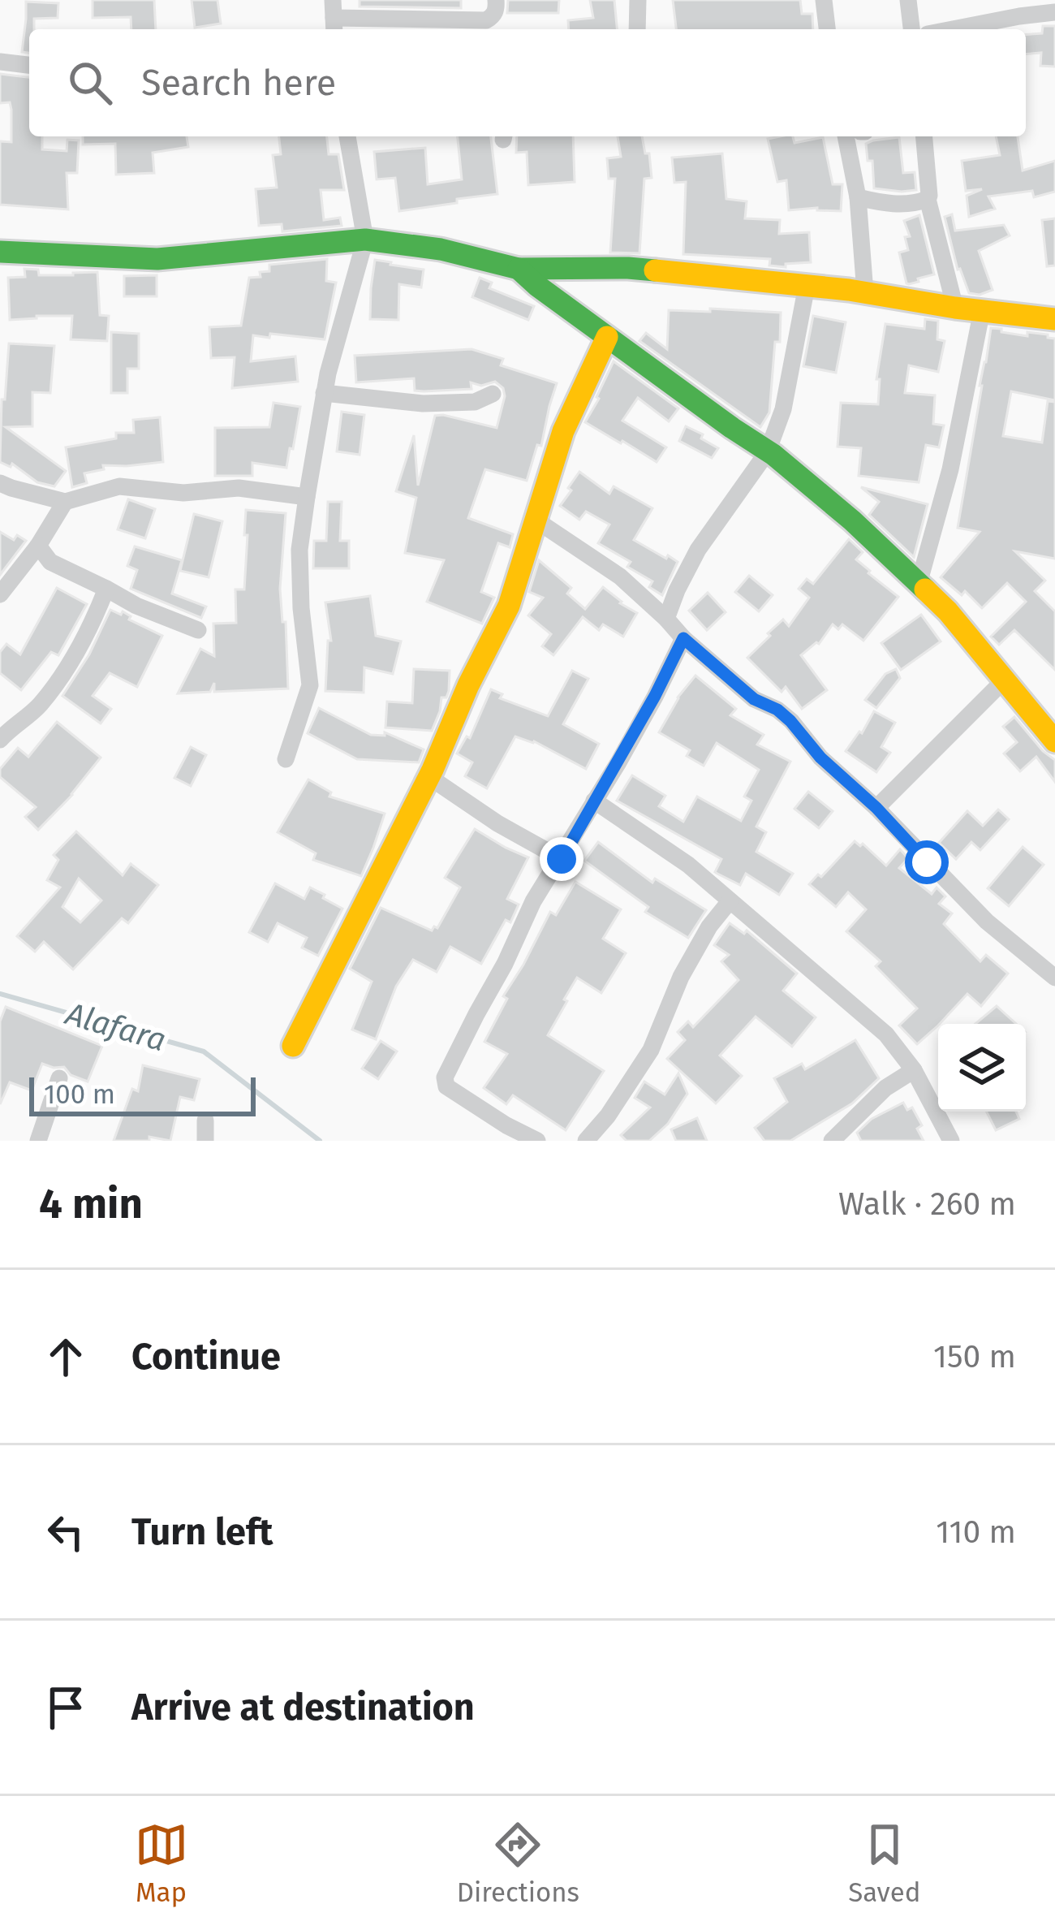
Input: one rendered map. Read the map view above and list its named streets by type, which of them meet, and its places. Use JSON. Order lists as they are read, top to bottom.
{
  "water": ["Alafara"],
  "scale_bar": "100 m",
  "page": {
    "search": "Search here",
    "scale": "100 m",
    "heading": ["4 min", "Walk · 260 m"],
    "list": [
      ["Continue", "150 m"],
      ["Turn left", "110 m"],
      "Arrive at destination"
    ],
    "nav": ["Map", "Directions", "Saved"]
  }
}
